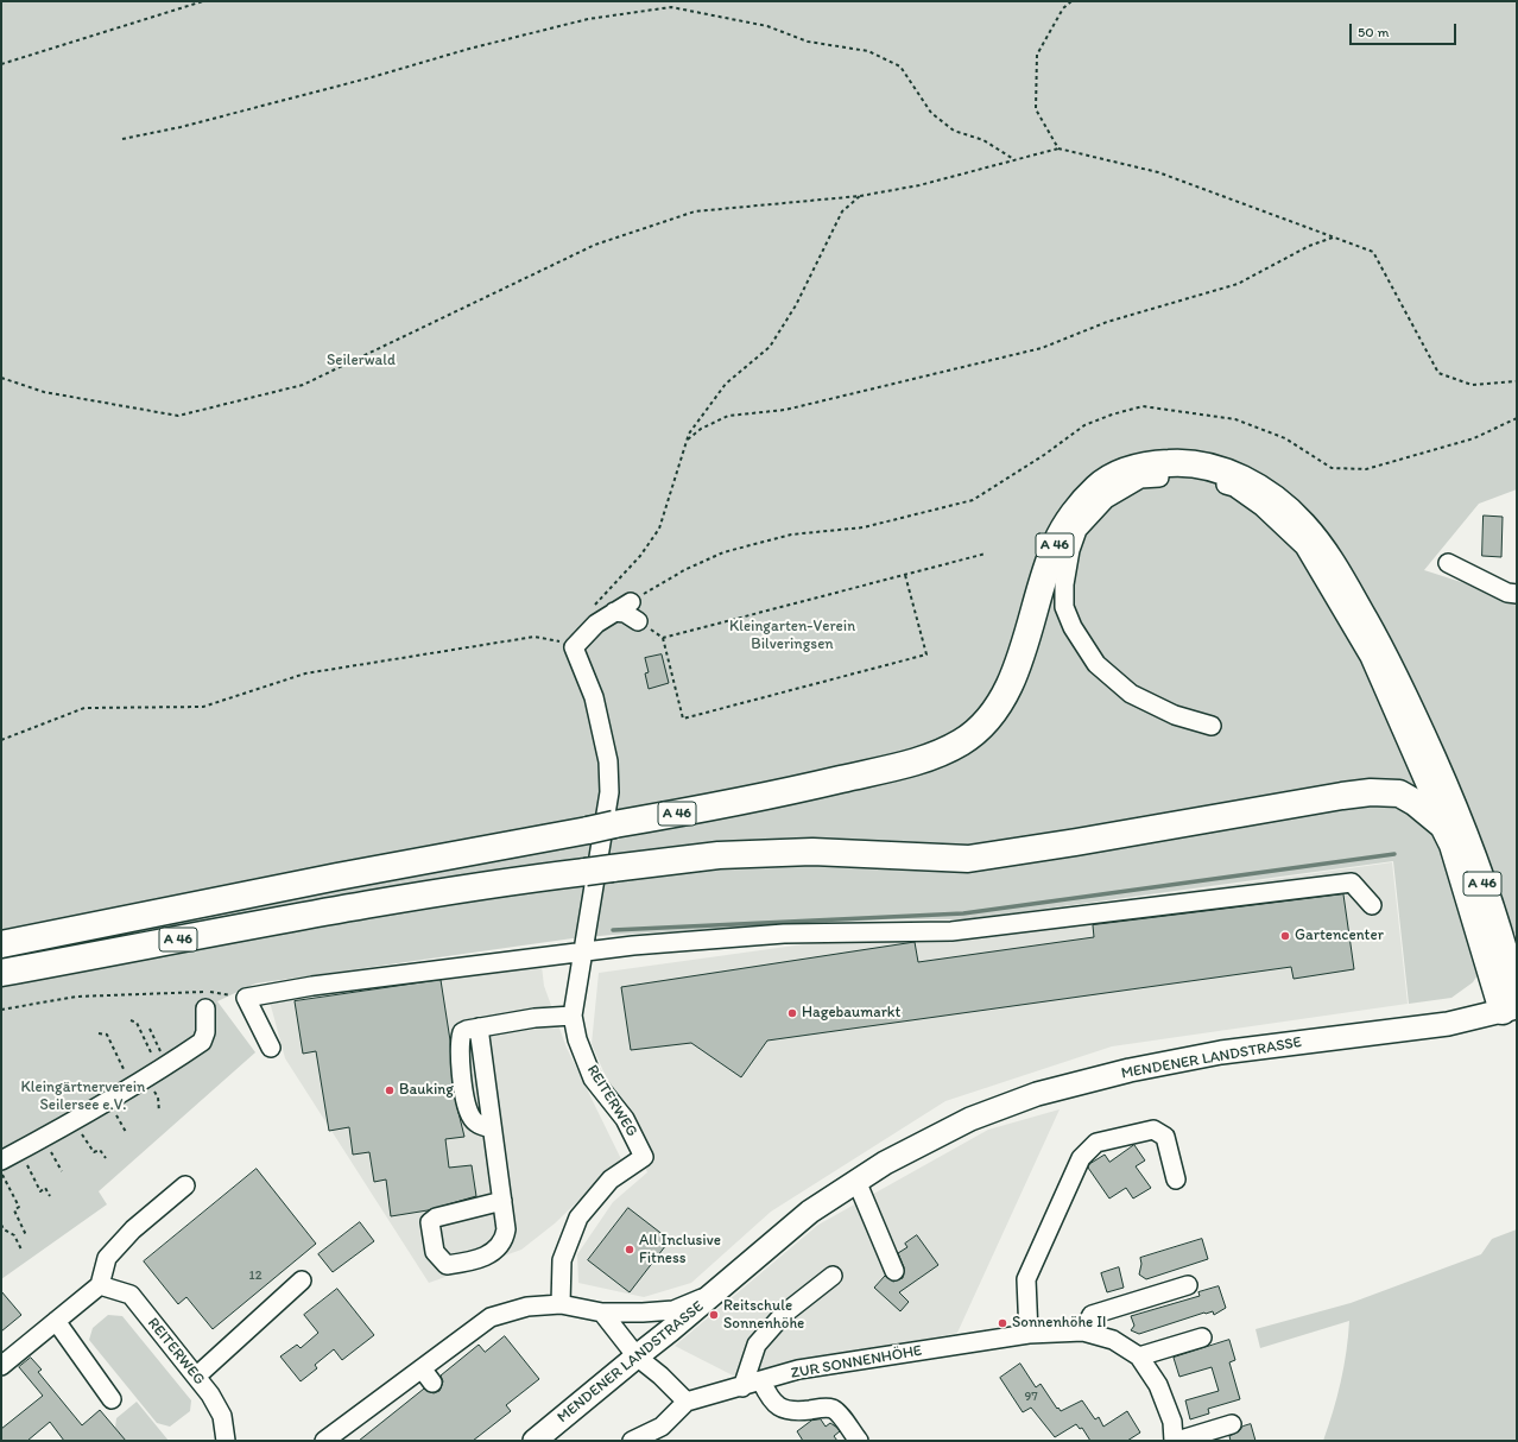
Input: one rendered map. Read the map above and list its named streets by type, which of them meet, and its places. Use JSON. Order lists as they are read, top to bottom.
{
  "streets": {
    "highway": ["A 46"],
    "main road": ["MENDENER LANDSTRASSE"],
    "street": ["REITERWEG", "ZUR SONNENHÖHE"]
  },
  "crossings": [
    ["A 46", "MENDENER LANDSTRASSE"]
  ],
  "parks": ["Seilerwald", "Kleingarten-Verein Bilveringsen", "Kleingärtnerverein Seilersee e.V."],
  "places": [
    "Gartencenter",
    "Hagebaumarkt",
    "Bauking",
    "All Inclusive Fitness",
    "Reitschule Sonnenhöhe",
    "Sonnenhöhe II"
  ],
  "house_numbers": ["12", "97"],
  "scale_bar": "50 m"
}
